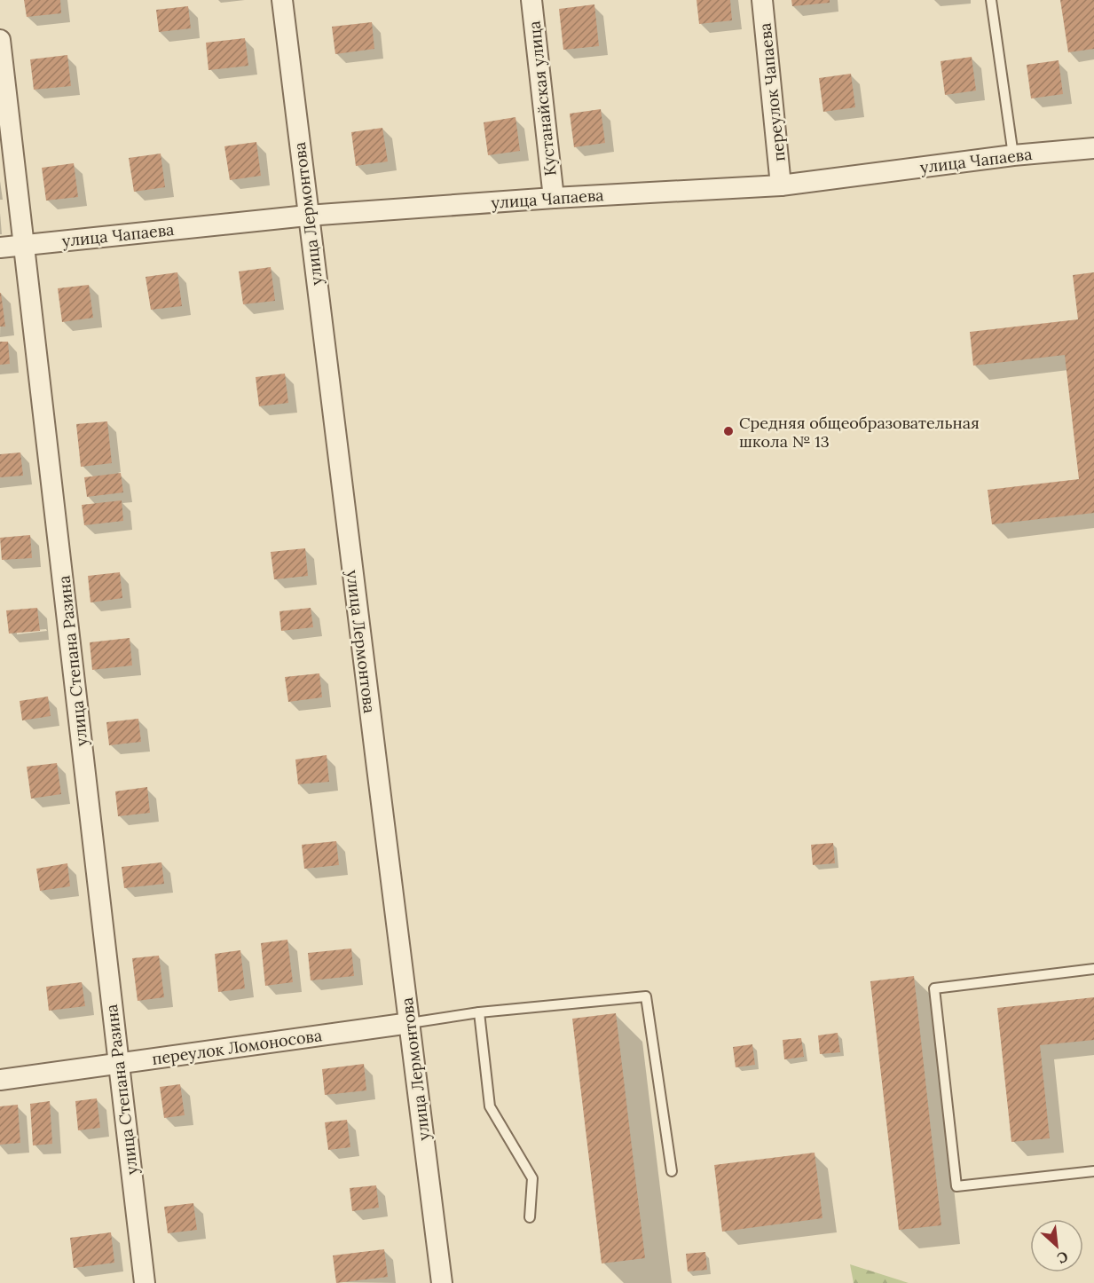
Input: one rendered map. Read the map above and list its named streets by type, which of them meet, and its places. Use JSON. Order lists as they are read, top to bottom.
{
  "streets": {
    "street": [
      "переулок Чапаева",
      "Кустанайская улица",
      "улица Чапаева",
      "улица Лермонтова",
      "улица Степана Разина",
      "переулок Ломоносова"
    ]
  },
  "crossings": [
    ["переулок Чапаева", "улица Чапаева"],
    ["Кустанайская улица", "улица Чапаева"],
    ["улица Чапаева", "улица Лермонтова"],
    ["улица Чапаева", "улица Степана Разина"],
    ["улица Лермонтова", "переулок Ломоносова"],
    ["улица Степана Разина", "переулок Ломоносова"]
  ],
  "places": ["Средняя общеобразовательная школа № 13"],
  "north": "bottom right"
}
